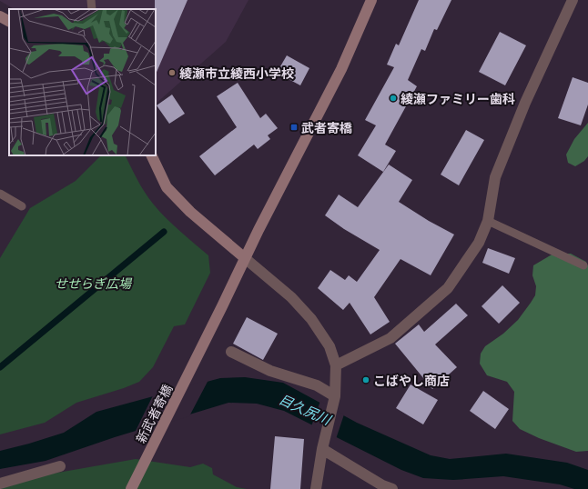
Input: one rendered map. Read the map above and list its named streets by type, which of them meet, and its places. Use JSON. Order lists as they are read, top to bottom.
{
  "streets": {
    "street": ["新武者寄橋"]
  },
  "water": ["目久尻川"],
  "parks": ["せせらぎ広場"],
  "places": {
    "other": ["綾瀬市立綾西小学校", "綾瀬ファミリー歯科", "こばやし商店"],
    "transit": ["武者寄橋"]
  }
}
